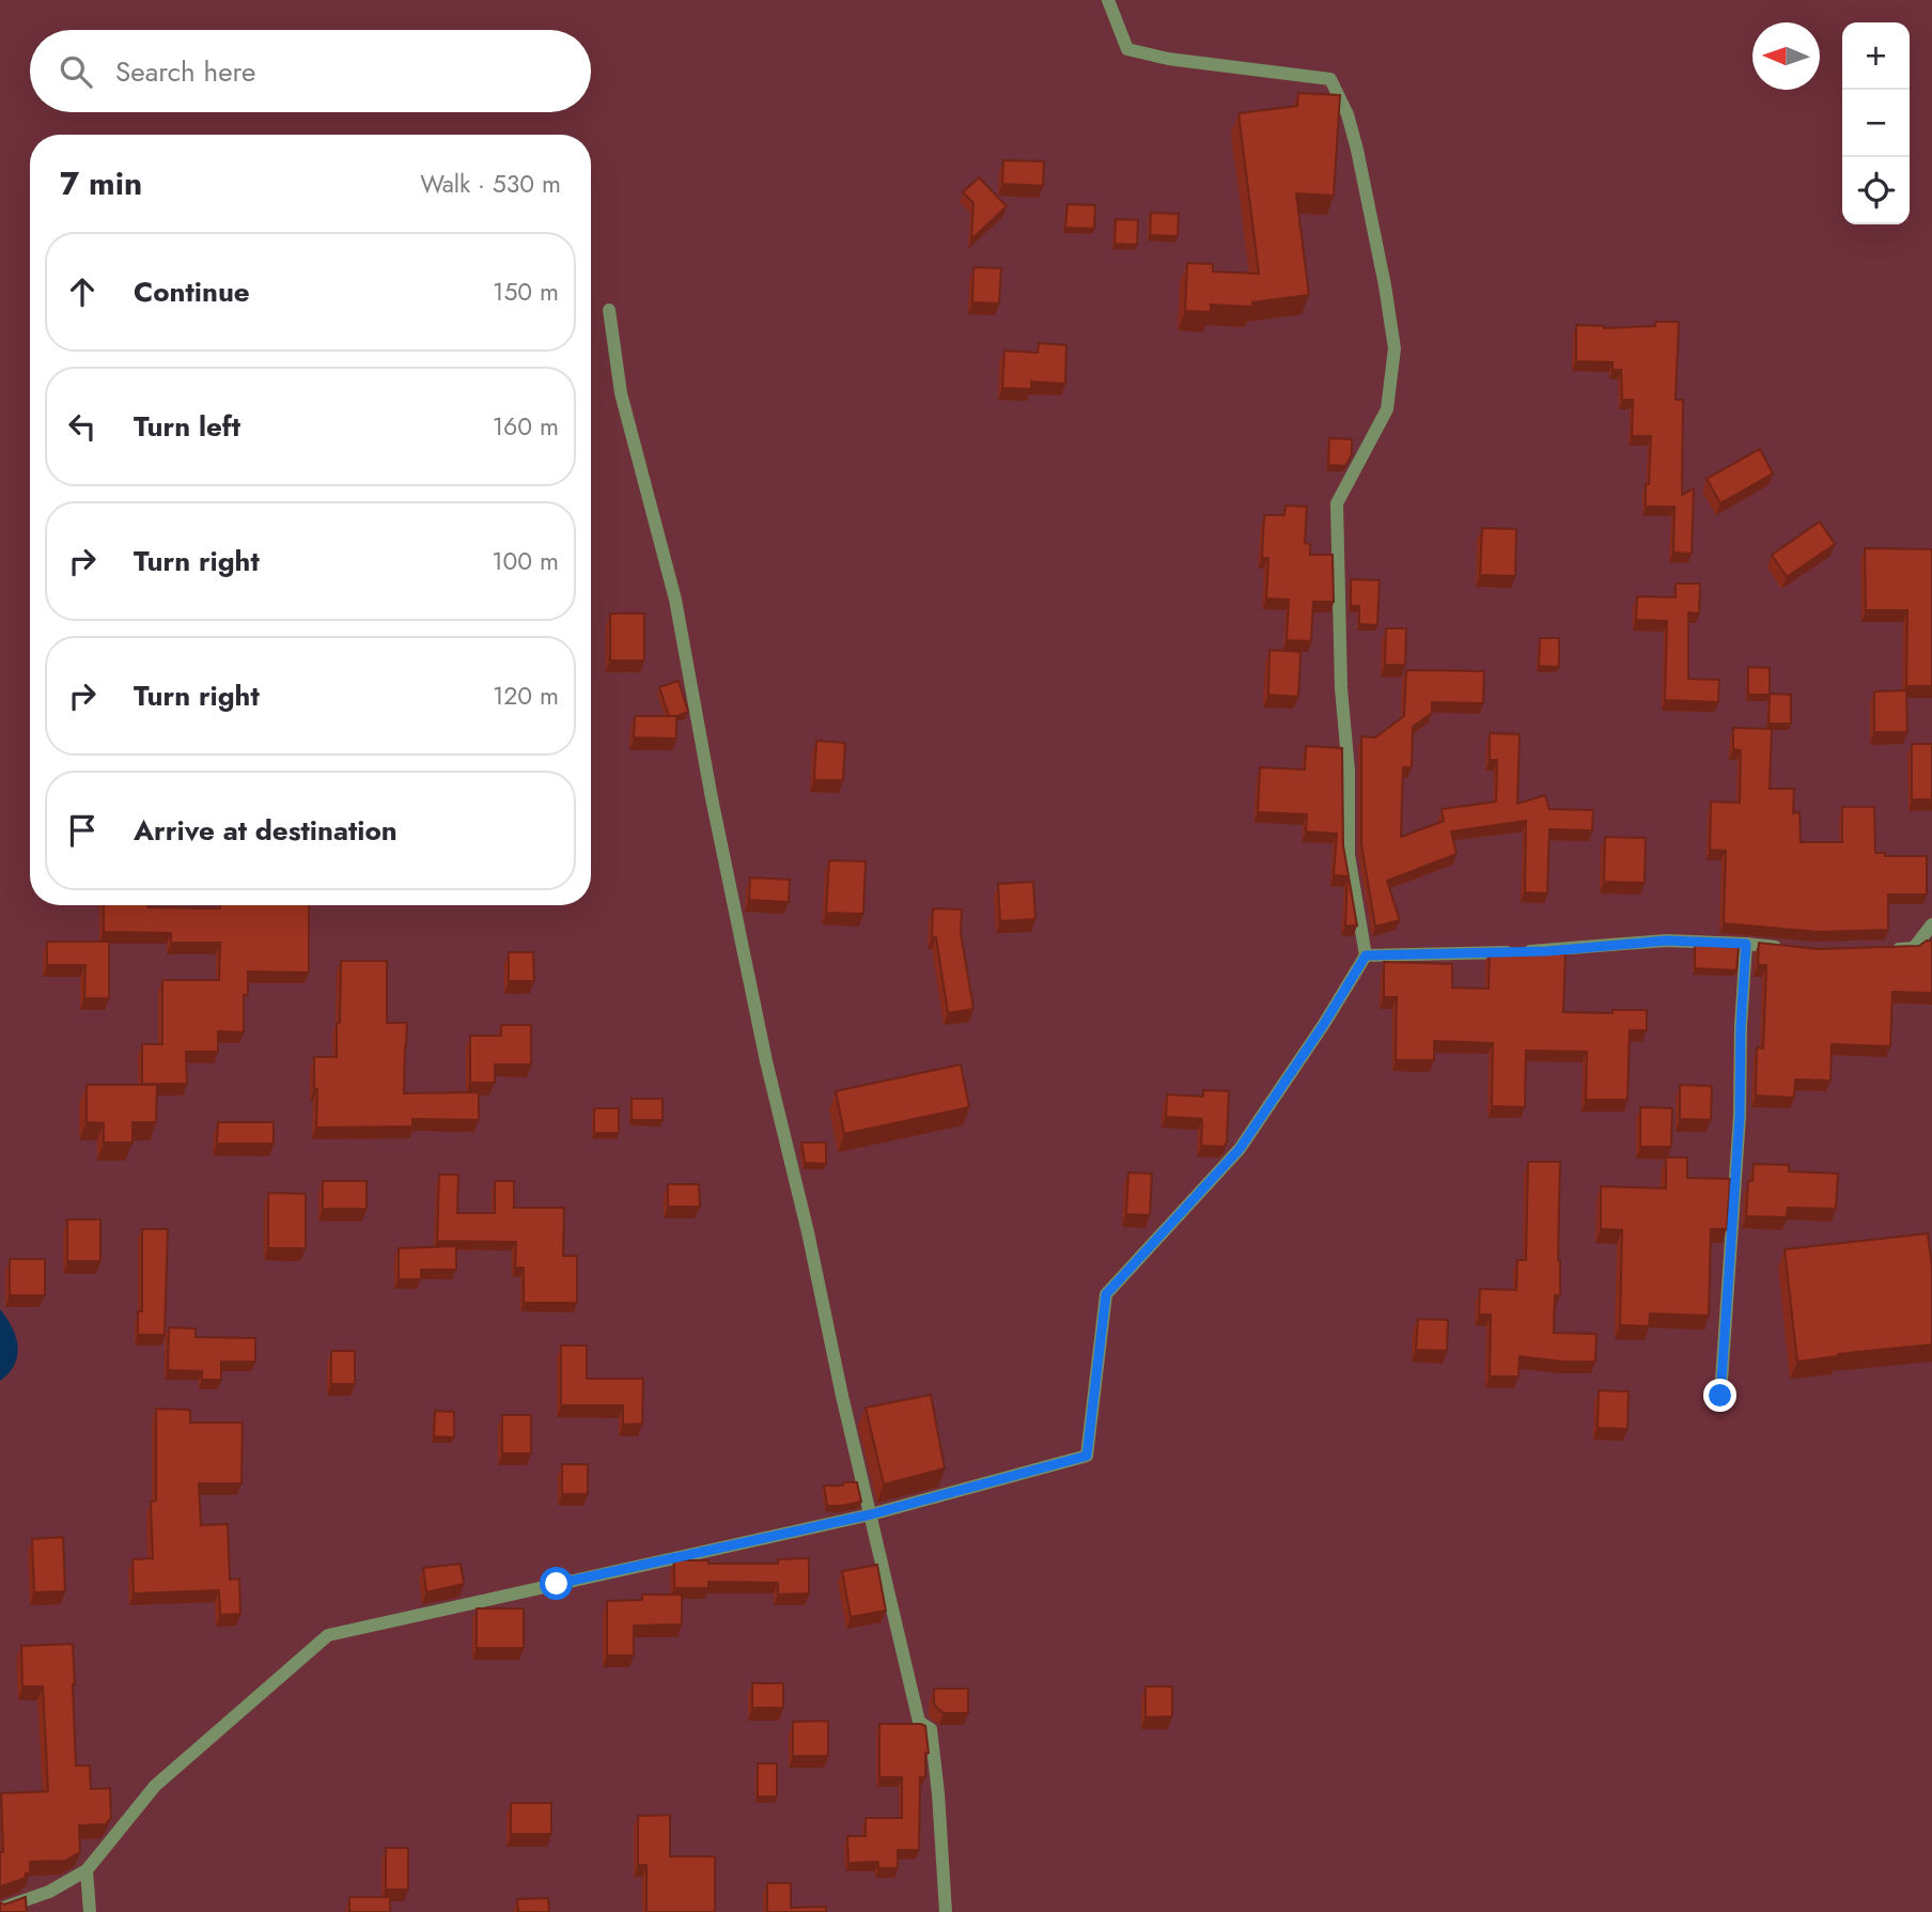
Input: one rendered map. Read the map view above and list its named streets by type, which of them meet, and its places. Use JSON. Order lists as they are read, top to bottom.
{
  "north": "left",
  "page": {
    "map_buttons": ["+", "−"],
    "search": "Search here",
    "heading": ["7 min", "Walk · 530 m"],
    "list": [
      ["Continue", "150 m"],
      ["Turn left", "160 m"],
      ["Turn right", "100 m"],
      ["Turn right", "120 m"],
      "Arrive at destination"
    ]
  }
}
